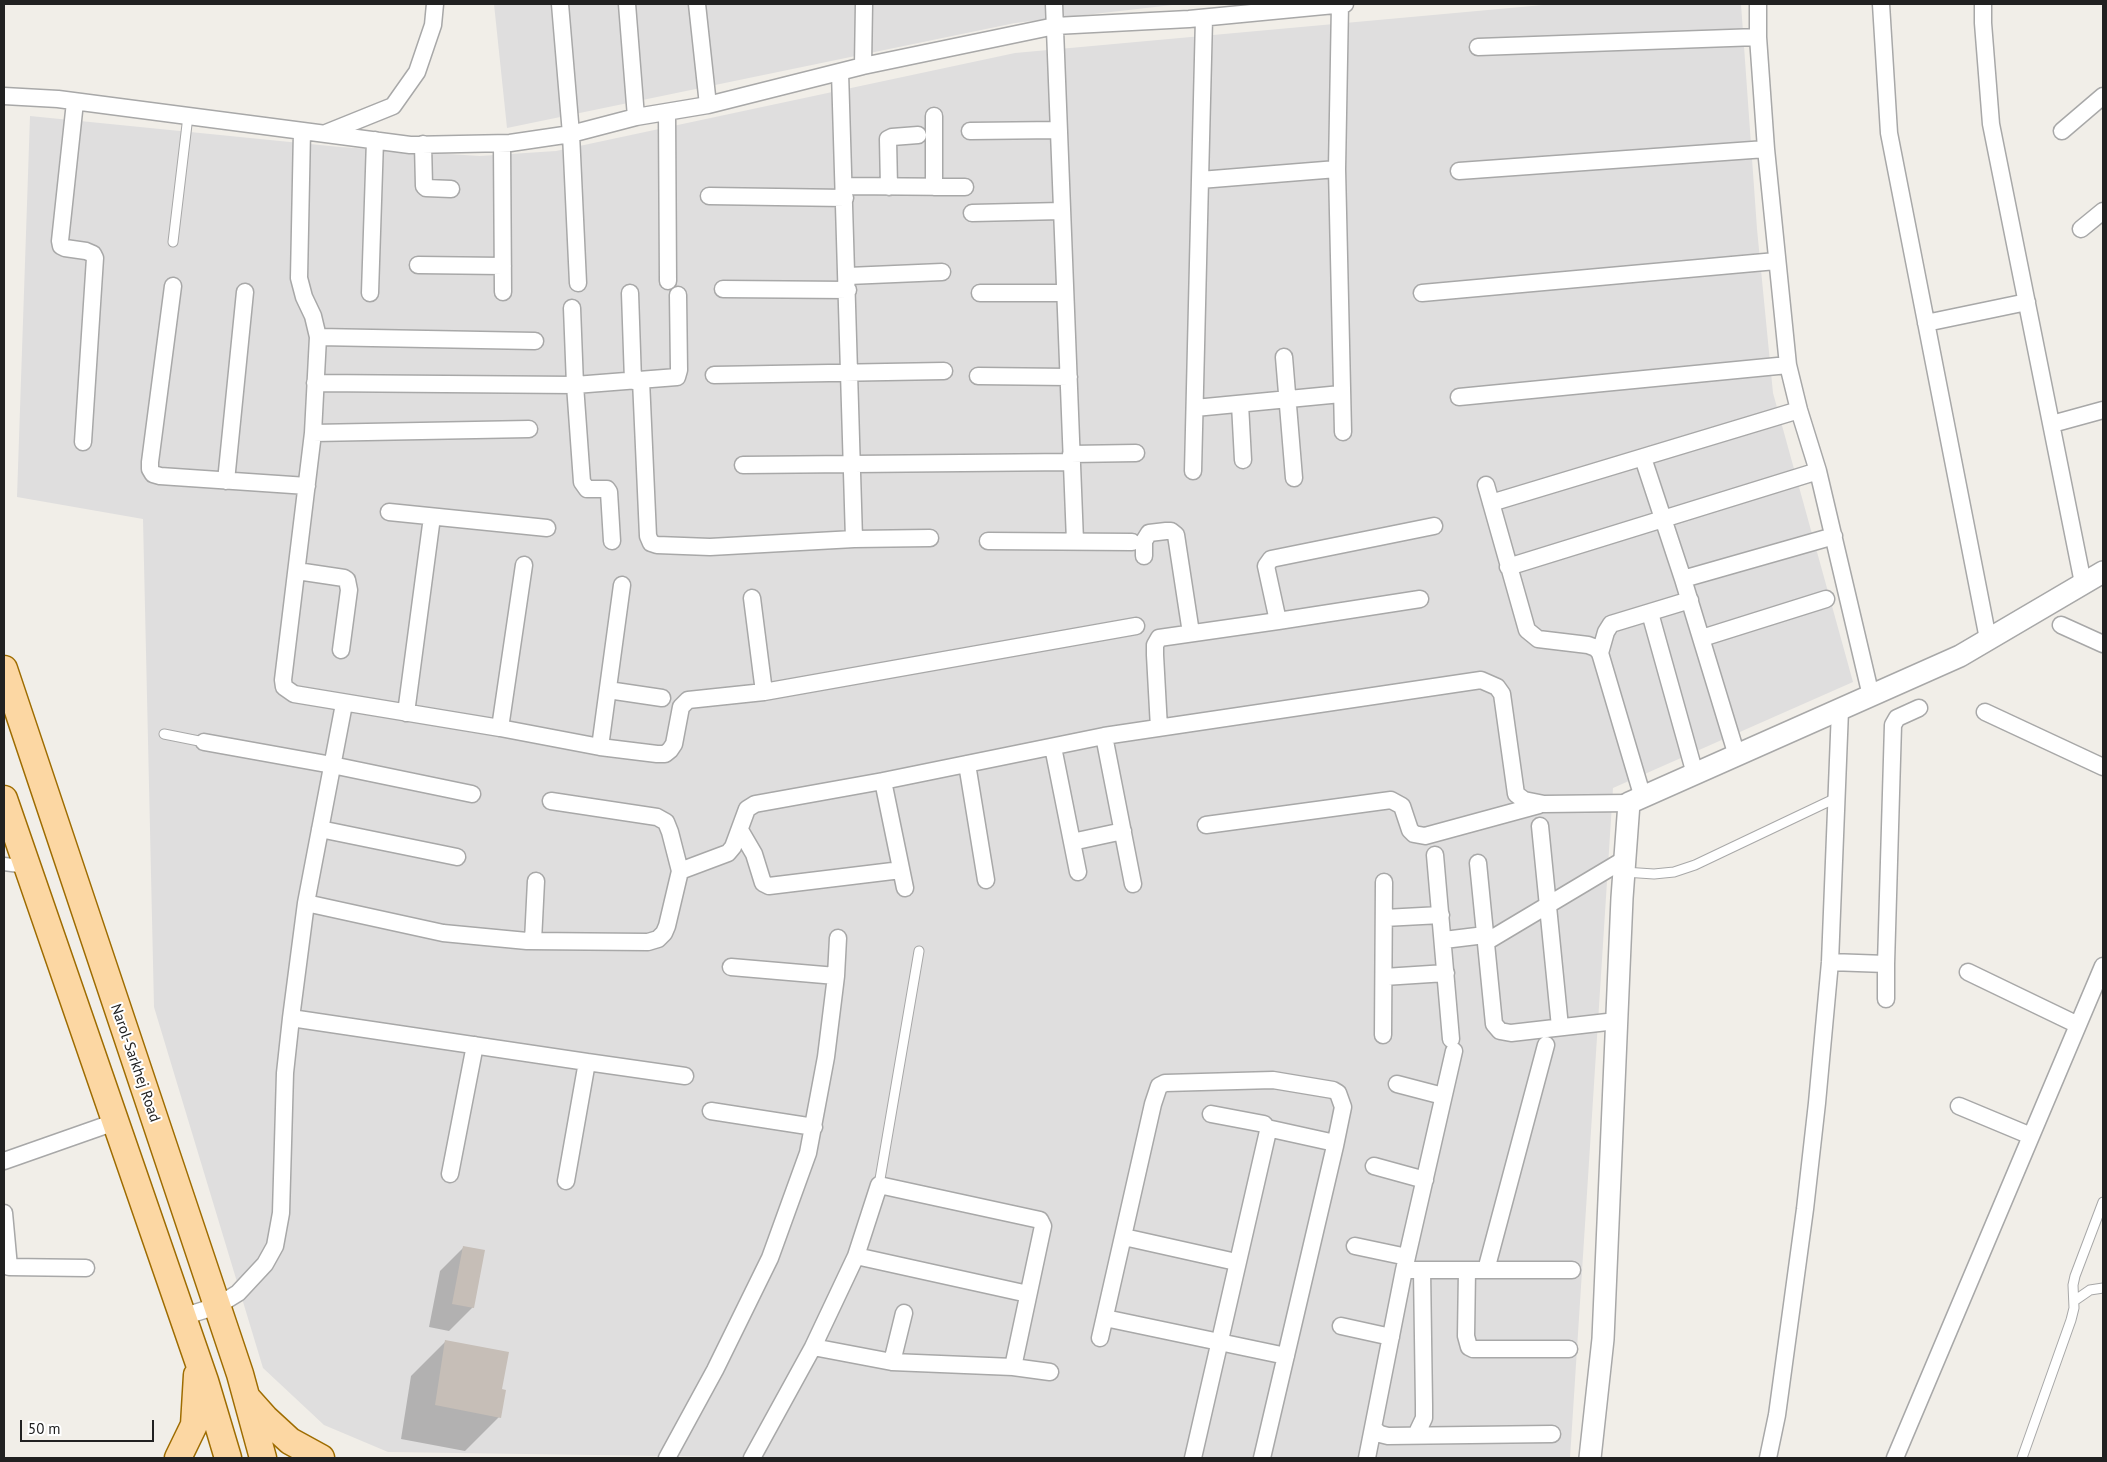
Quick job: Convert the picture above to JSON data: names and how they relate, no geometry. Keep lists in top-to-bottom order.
{
  "streets": {
    "main road": ["Narol-Sarkhej Road"]
  },
  "scale_bar": "50 m"
}
